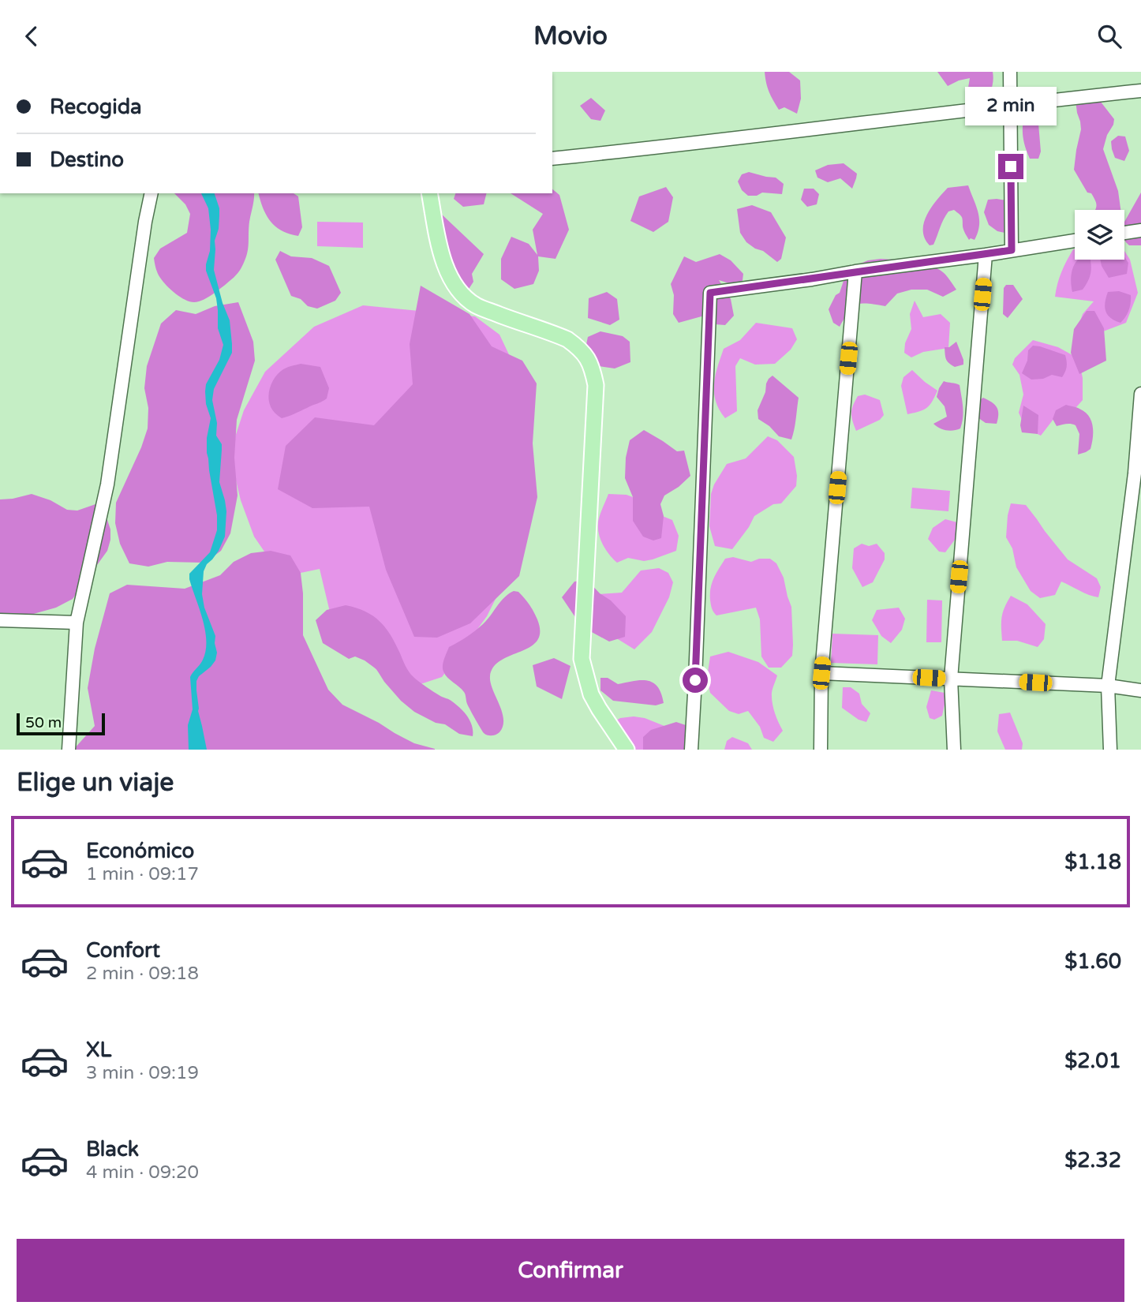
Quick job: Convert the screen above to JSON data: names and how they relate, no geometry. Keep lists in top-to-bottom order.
{
  "scale_bar": "50 m",
  "page": {
    "header": "Movio",
    "banner": ["Recogida", "Destino"],
    "bubble": "2 min",
    "scale": "50 m",
    "heading": "Elige un viaje",
    "list": [
      {
        "name": "Económico",
        "note": "1 min · 09:17",
        "value": "$1.18"
      },
      {
        "name": "Confort",
        "note": "2 min · 09:18",
        "value": "$1.60"
      },
      {
        "name": "XL",
        "note": "3 min · 09:19",
        "value": "$2.01"
      },
      {
        "name": "Black",
        "note": "4 min · 09:20",
        "value": "$2.32"
      }
    ],
    "buttons": "Confirmar"
  }
}
